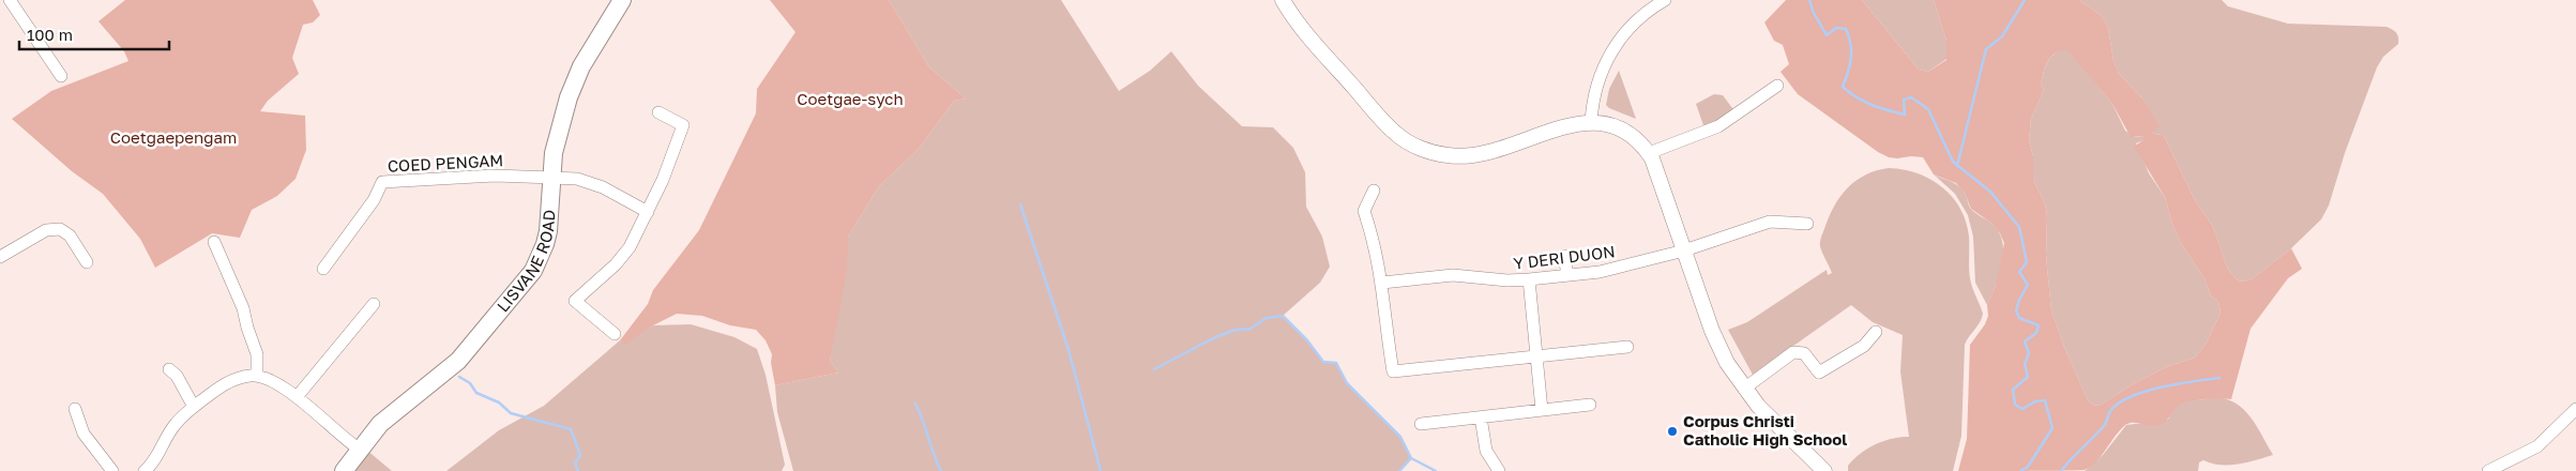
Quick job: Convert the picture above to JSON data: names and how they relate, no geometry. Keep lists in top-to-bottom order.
{
  "streets": {
    "main road": ["LISVANE ROAD"],
    "street": ["COED PENGAM", "Y DERI DUON"]
  },
  "crossings": [
    ["COED PENGAM", "LISVANE ROAD"]
  ],
  "parks": ["Coetgae-sych", "Coetgaepengam"],
  "places": ["Corpus Christi Catholic High School"],
  "scale_bar": "100 m"
}
